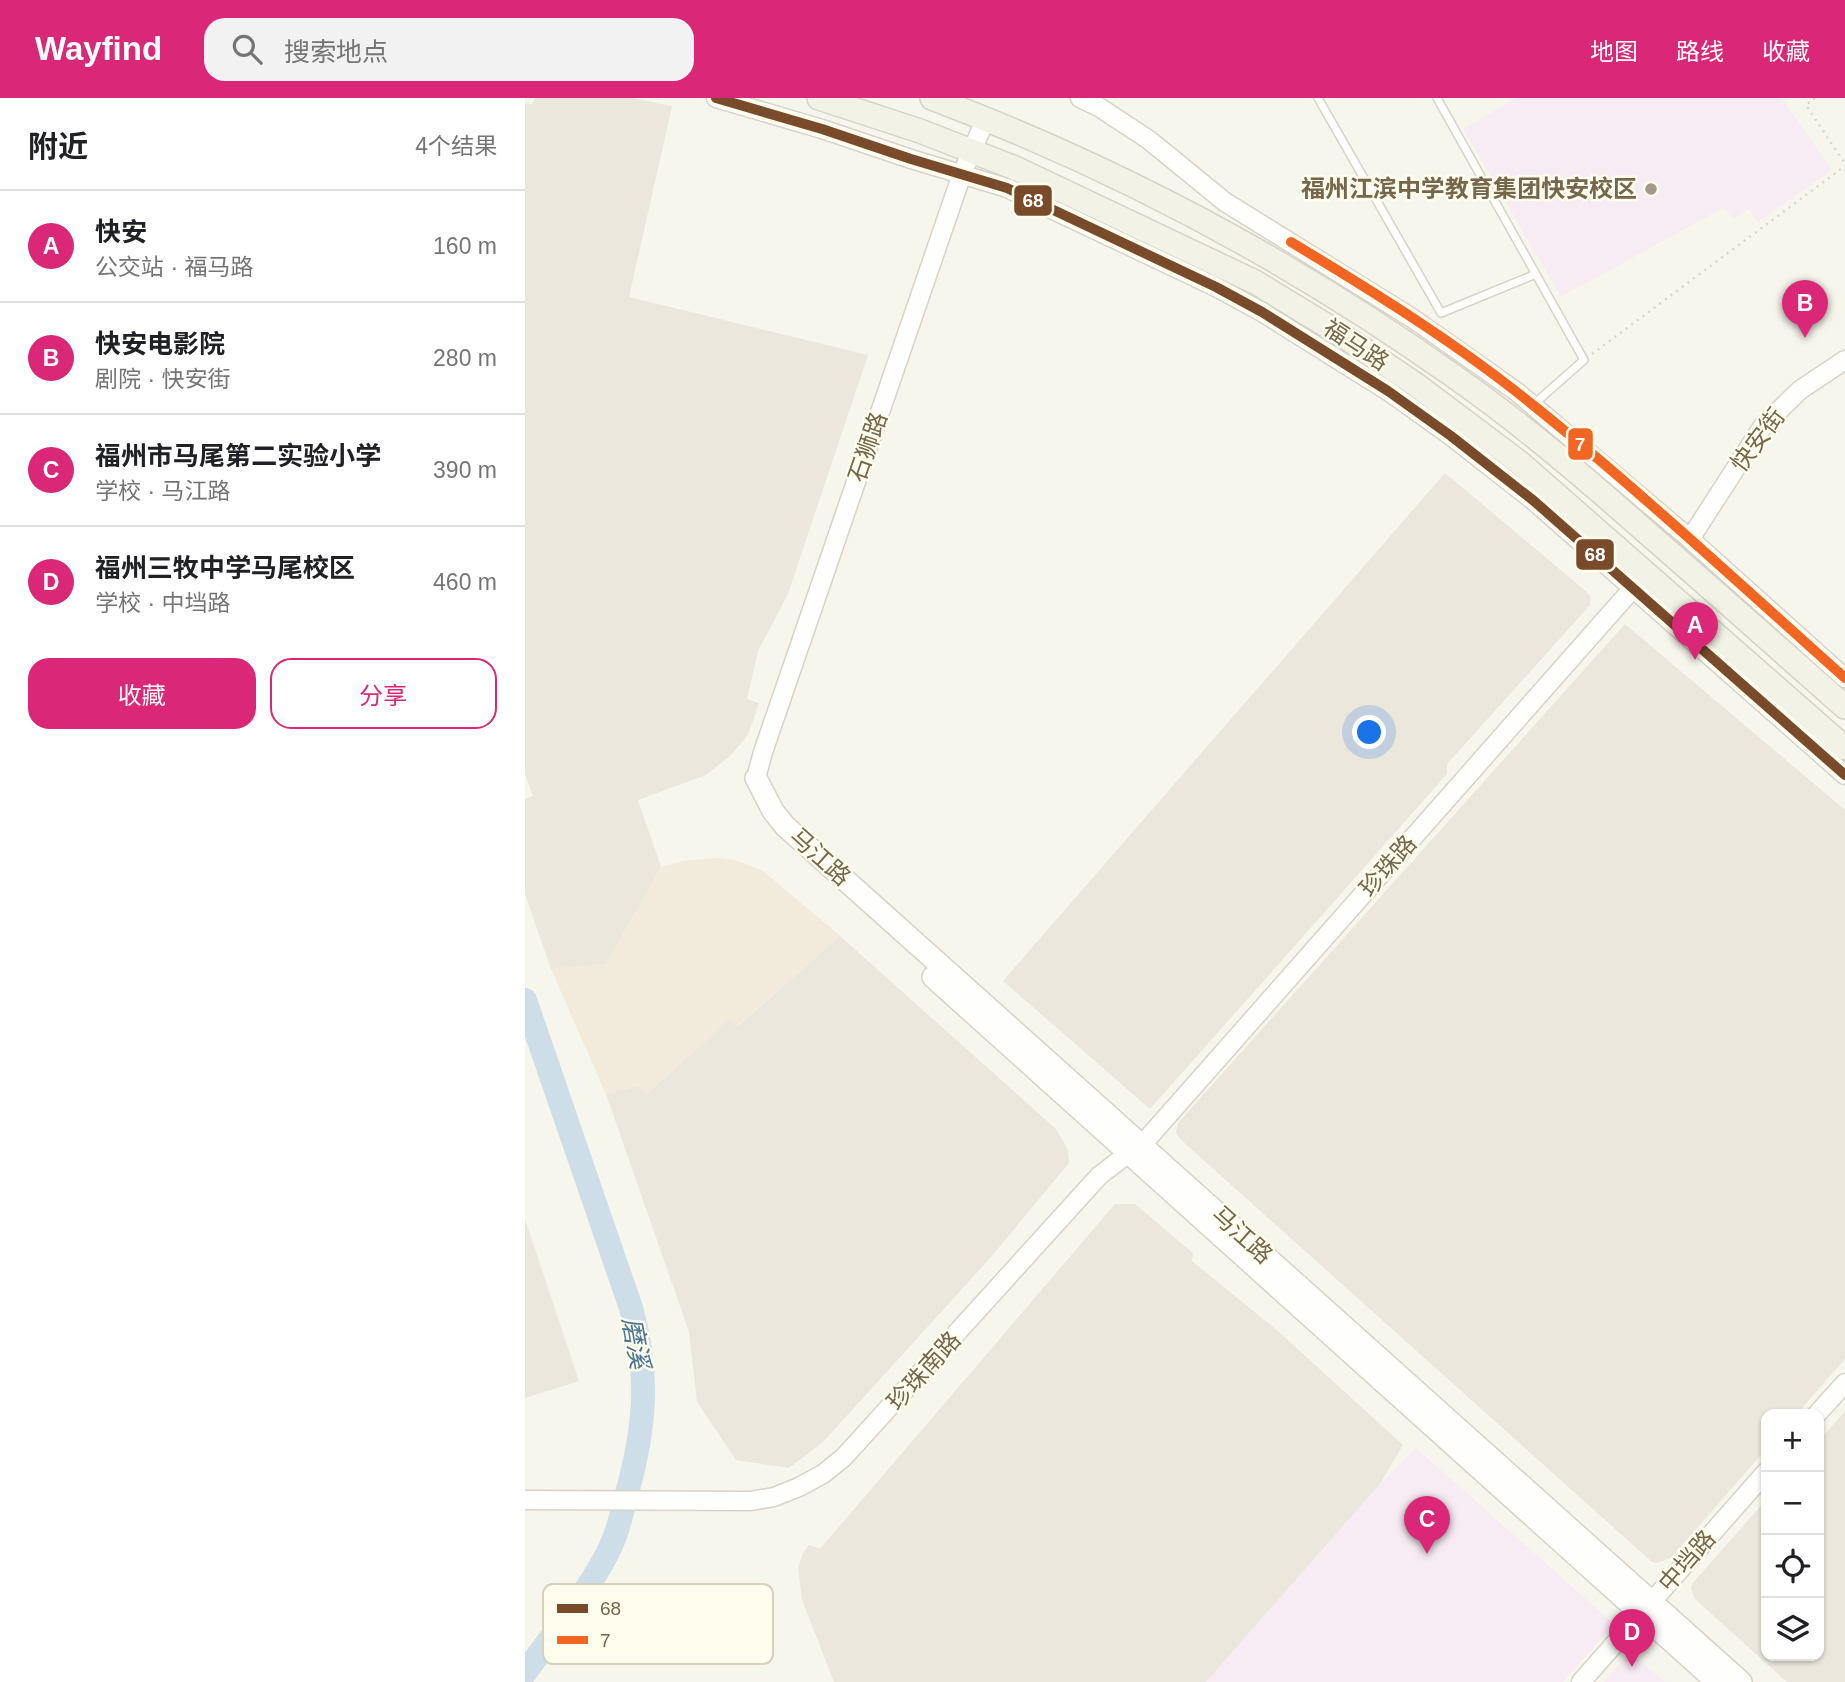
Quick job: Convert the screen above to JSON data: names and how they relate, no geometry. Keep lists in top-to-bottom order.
{
  "streets": {
    "main road": ["福马路", "马江路"],
    "street": [
      "快安街",
      "石狮路",
      "珍珠路",
      "珍珠南路",
      "中垱路"
    ]
  },
  "crossings": [
    ["福马路", "石狮路"],
    ["石狮路", "马江路"],
    ["马江路", "珍珠路"],
    ["马江路", "珍珠南路"],
    ["马江路", "中垱路"],
    ["珍珠路", "珍珠南路"]
  ],
  "water": ["磨溪"],
  "places": ["福州江滨中学教育集团快安校区"],
  "lines": ["transit line 68", "transit line 7"],
  "legend": ["68", "7"],
  "page": {
    "header": "Wayfind",
    "search": "搜索地点",
    "nav": ["地图", "路线", "收藏"],
    "heading": ["附近", "4个结果"],
    "list": [
      {
        "mark": "A",
        "name": "快安",
        "note": "公交站 · 福马路",
        "value": "160 m"
      },
      {
        "mark": "B",
        "name": "快安电影院",
        "note": "剧院 · 快安街",
        "value": "280 m"
      },
      {
        "mark": "C",
        "name": "福州市马尾第二实验小学",
        "note": "学校 · 马江路",
        "value": "390 m"
      },
      {
        "mark": "D",
        "name": "福州三牧中学马尾校区",
        "note": "学校 · 中垱路",
        "value": "460 m"
      }
    ],
    "pins": [
      "B",
      "A",
      "C",
      "D"
    ],
    "buttons": ["收藏", "分享"],
    "map_buttons": ["+", "−"]
  }
}
